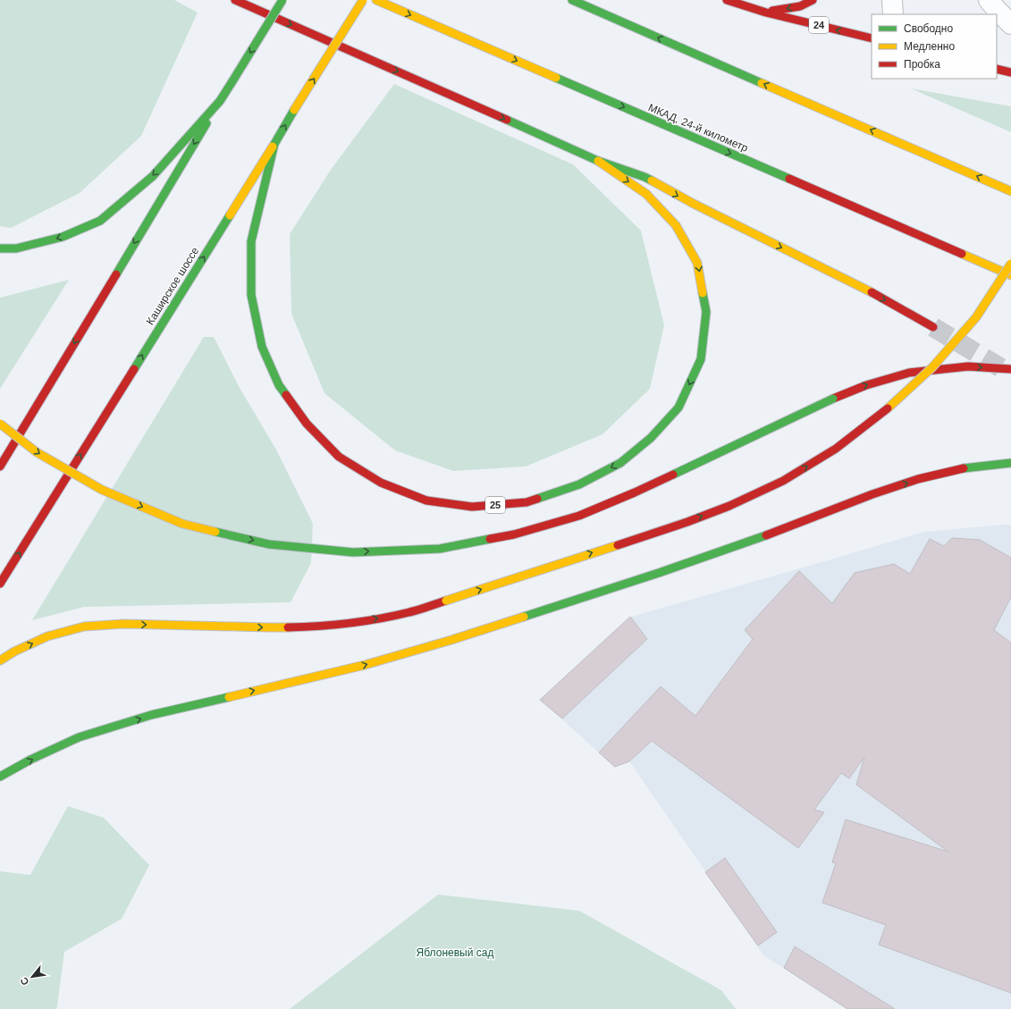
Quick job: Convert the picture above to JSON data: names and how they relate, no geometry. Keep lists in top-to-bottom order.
{
  "streets": {
    "main road": [
      "24",
      "МКАД, 24-й километр",
      "Каширское шоссе",
      "25"
    ]
  },
  "crossings": [
    ["Каширское шоссе", "25"]
  ],
  "parks": ["Яблоневый сад"],
  "legend": ["Свободно", "Медленно", "Пробка"],
  "north": "bottom left"
}
